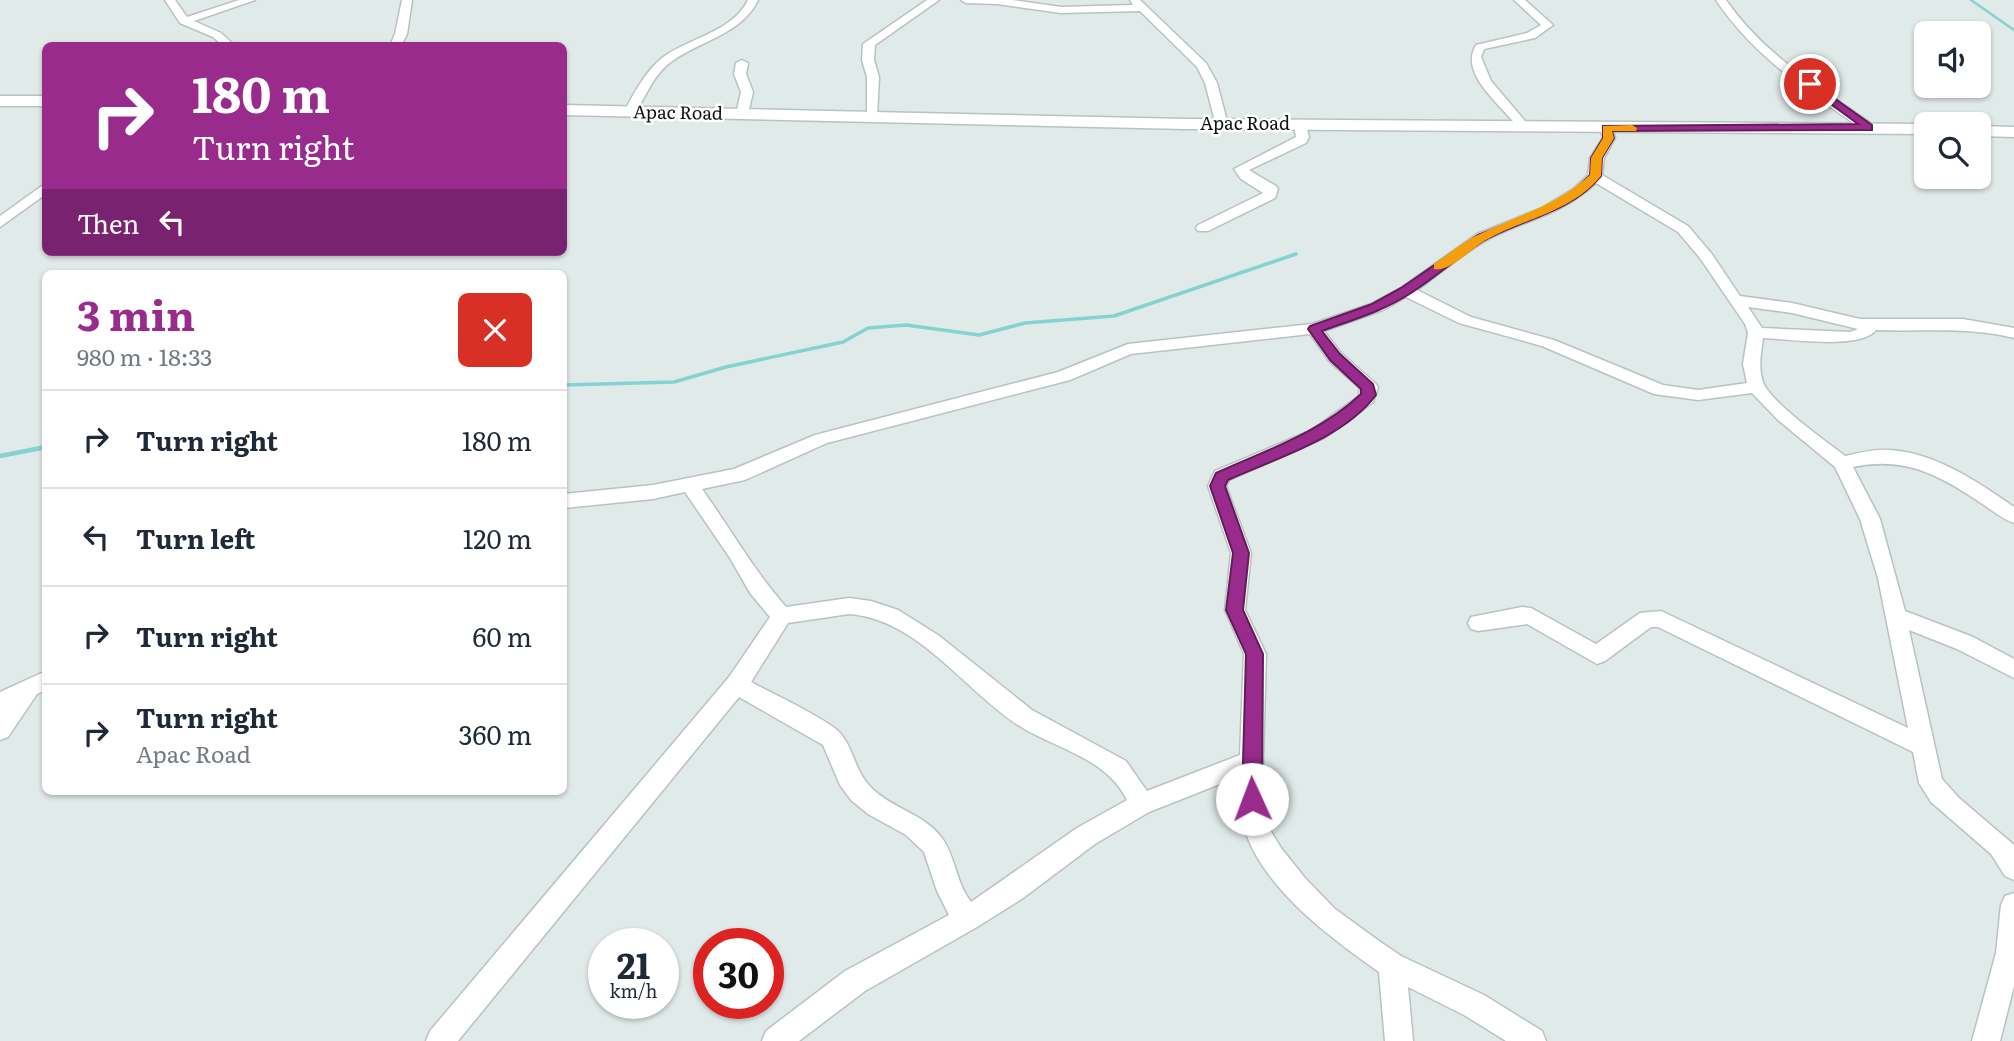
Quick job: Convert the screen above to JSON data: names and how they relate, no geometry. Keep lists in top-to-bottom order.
{
  "streets": {
    "main road": ["Apac Road"]
  },
  "page": {
    "turn": ["180 m", "Turn right"],
    "then": "Then",
    "heading": ["3 min", "980 m · 18:33"],
    "list": [
      {
        "name": "Turn right",
        "value": "180 m"
      },
      {
        "name": "Turn left",
        "value": "120 m"
      },
      {
        "name": "Turn right",
        "value": "60 m"
      },
      {
        "name": "Turn right",
        "note": "Apac Road",
        "value": "360 m"
      }
    ],
    "speed": "21 km/h",
    "limit": "30"
  }
}
